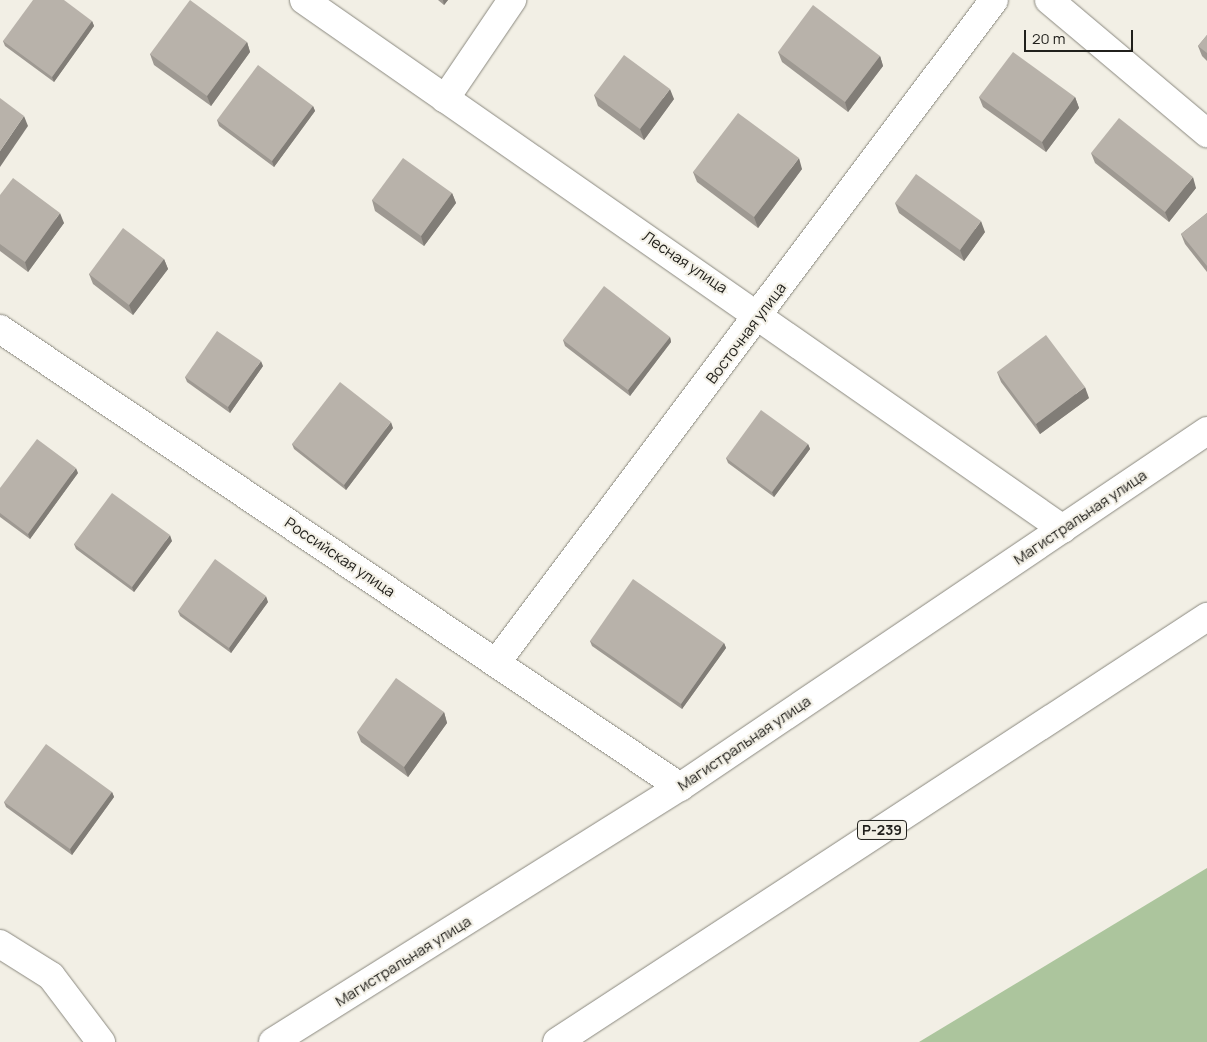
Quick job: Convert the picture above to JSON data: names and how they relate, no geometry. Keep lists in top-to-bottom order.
{
  "streets": {
    "main road": [
      "Лесная улица",
      "Восточная улица",
      "Магистральная улица",
      "Российская улица",
      "Р-239"
    ]
  },
  "crossings": [
    ["Лесная улица", "Восточная улица"],
    ["Лесная улица", "Магистральная улица"],
    ["Восточная улица", "Российская улица"],
    ["Магистральная улица", "Российская улица"]
  ],
  "scale_bar": "20 m"
}
